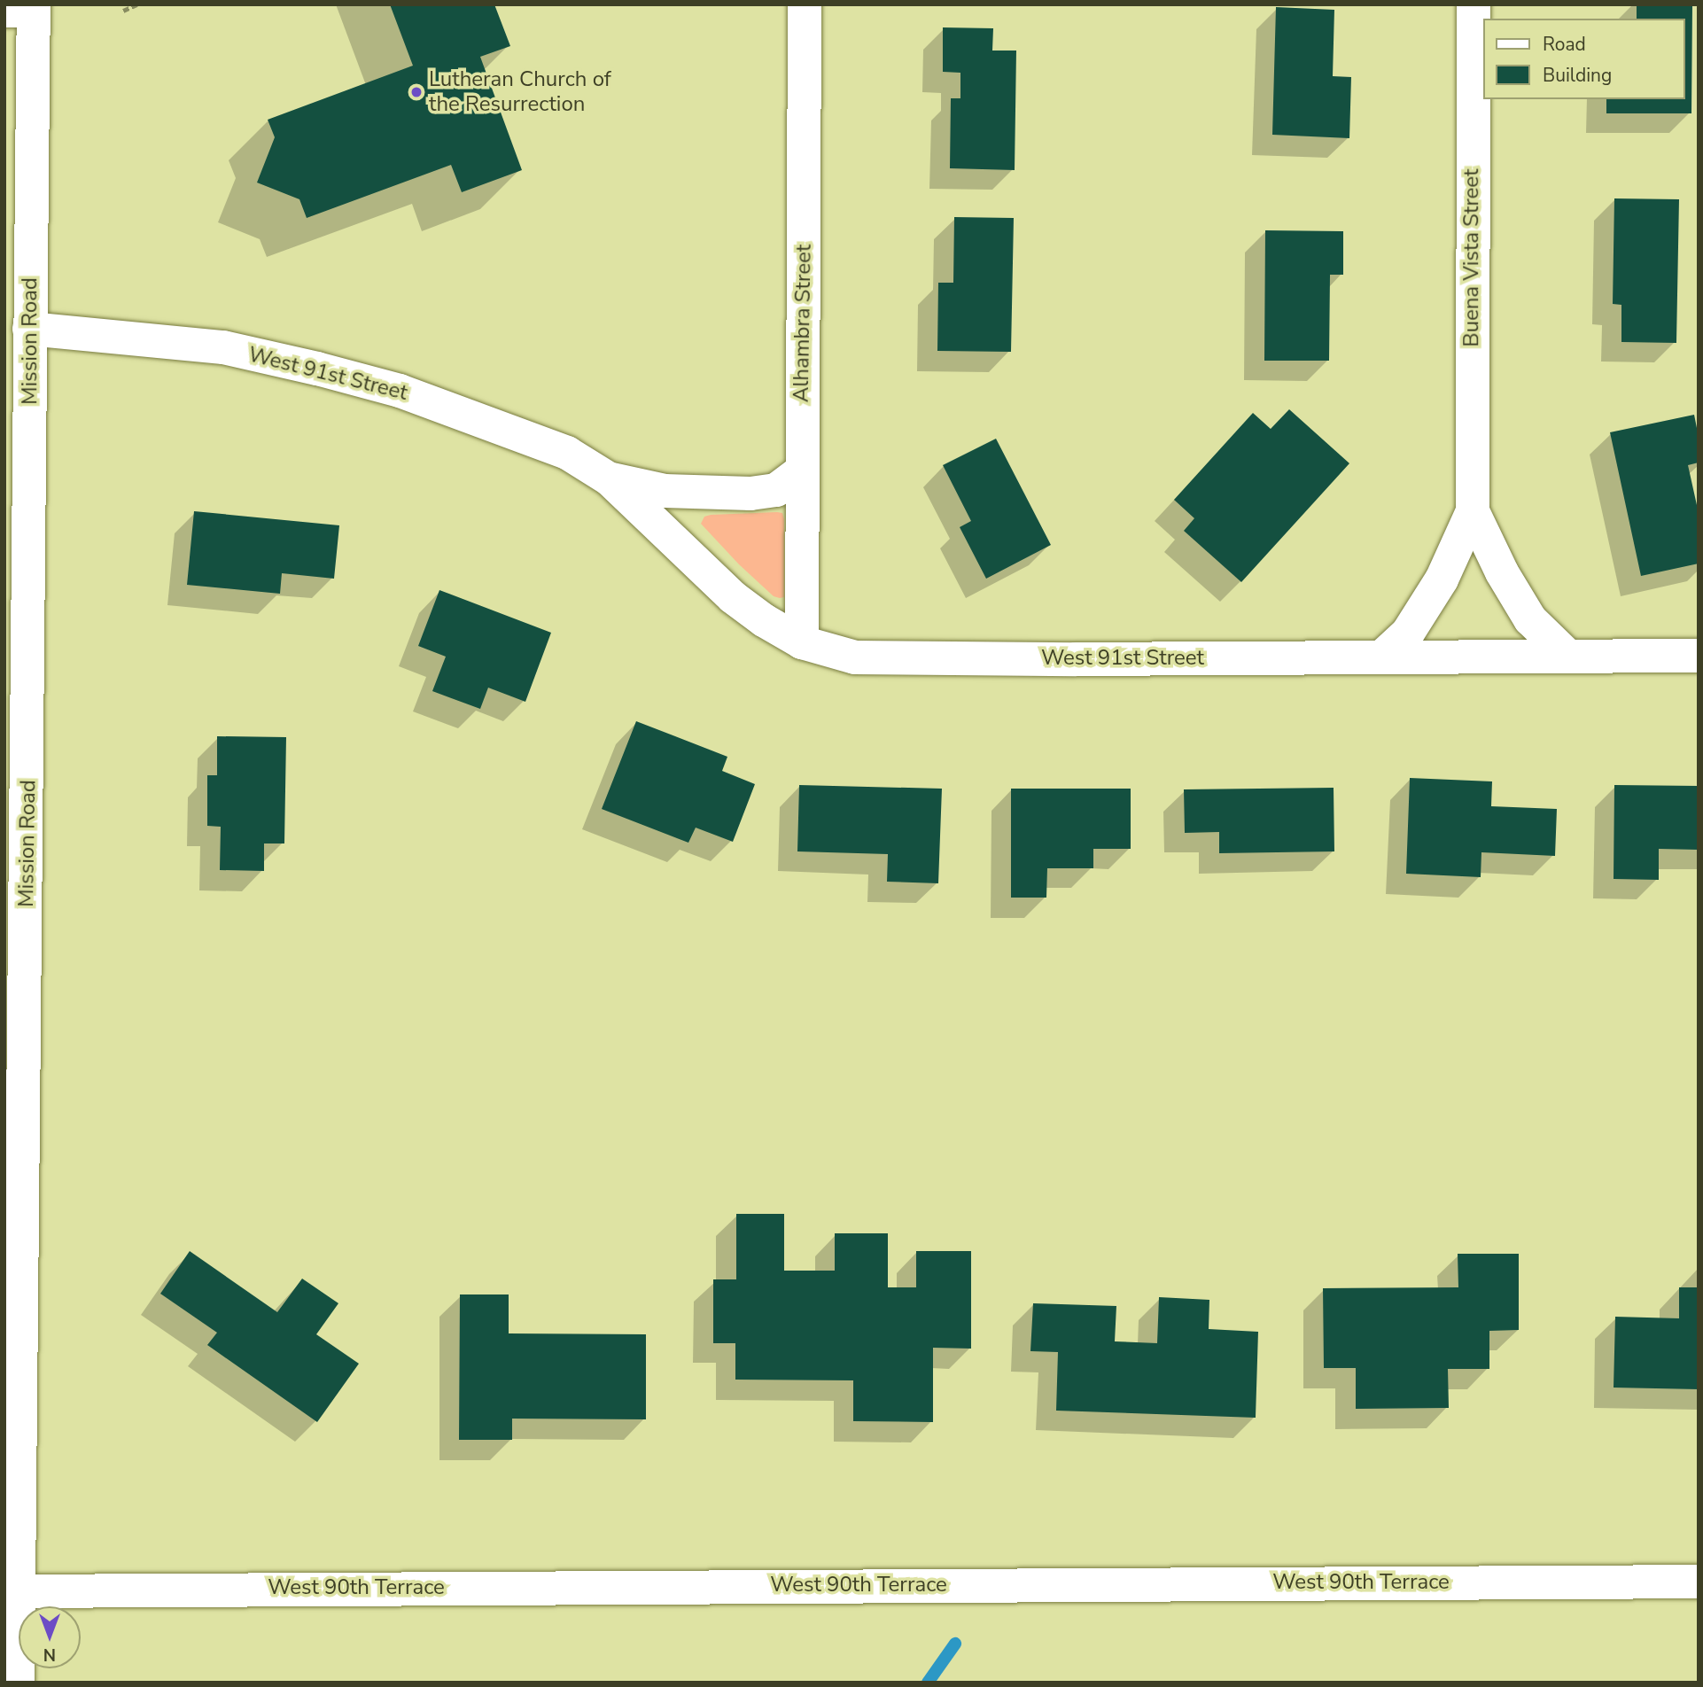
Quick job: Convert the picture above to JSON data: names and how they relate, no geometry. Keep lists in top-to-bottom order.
{
  "streets": {
    "street": [
      "Buena Vista Street",
      "Alhambra Street",
      "Mission Road",
      "West 91st Street",
      "West 90th Terrace"
    ]
  },
  "crossings": [
    ["Buena Vista Street", "West 91st Street"],
    ["Alhambra Street", "West 91st Street"],
    ["Mission Road", "West 91st Street"],
    ["Mission Road", "West 90th Terrace"]
  ],
  "places": ["Lutheran Church of the Resurrection"],
  "legend": ["Road", "Building"],
  "north": "bottom"
}
